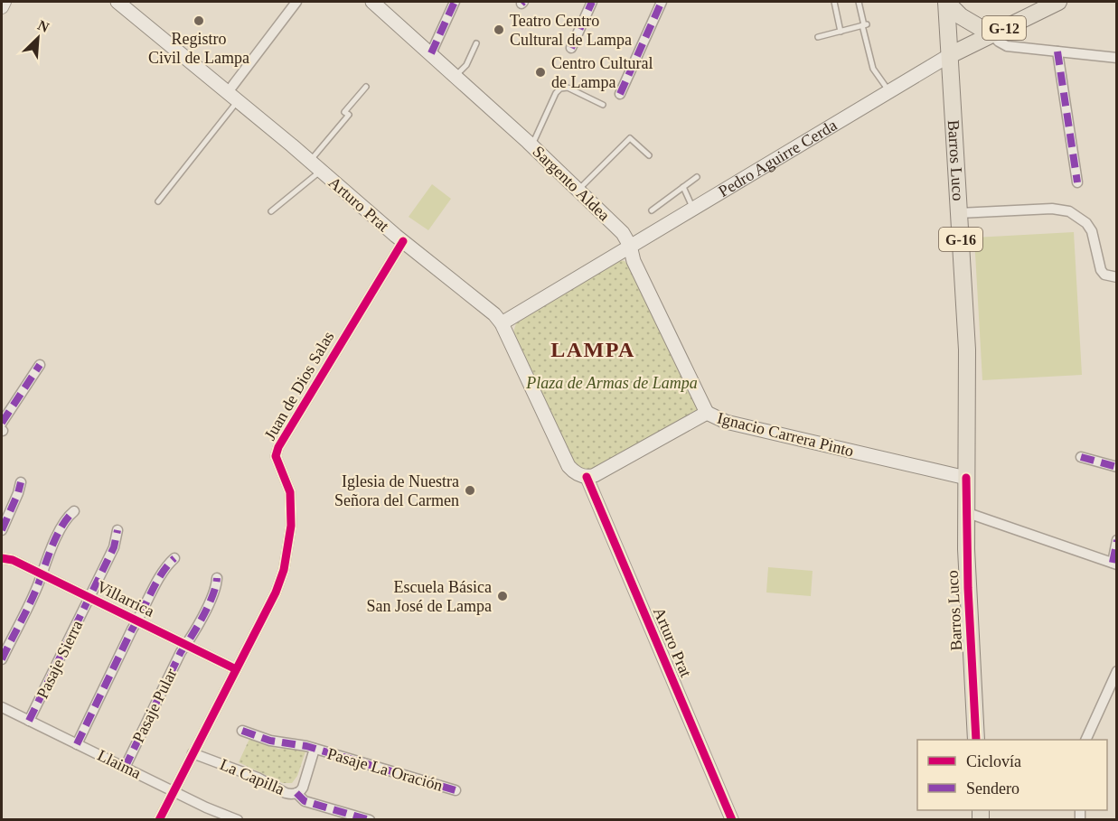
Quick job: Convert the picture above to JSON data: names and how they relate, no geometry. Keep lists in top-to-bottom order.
{
  "streets": {
    "main road": [
      "G-12",
      "Pedro Aguirre Cerda",
      "Barros Luco",
      "Sargento Aldea",
      "Arturo Prat",
      "G-16",
      "Ignacio Carrera Pinto"
    ],
    "street": [
      "Juan de Dios Salas",
      "Villarrica",
      "Pasaje Sierra",
      "Pasaje Pular",
      "Llaima",
      "Pasaje La Oración",
      "La Capilla"
    ]
  },
  "crossings": [
    ["Pedro Aguirre Cerda", "Barros Luco"],
    ["Pedro Aguirre Cerda", "Sargento Aldea"],
    ["Pedro Aguirre Cerda", "Arturo Prat"],
    ["Barros Luco", "Ignacio Carrera Pinto"],
    ["Sargento Aldea", "Ignacio Carrera Pinto"],
    ["Arturo Prat", "Juan de Dios Salas"],
    ["Arturo Prat", "Ignacio Carrera Pinto"],
    ["Juan de Dios Salas", "Villarrica"],
    ["Juan de Dios Salas", "Llaima"],
    ["Juan de Dios Salas", "La Capilla"],
    ["Villarrica", "Pasaje Sierra"],
    ["Villarrica", "Pasaje Pular"],
    ["Pasaje Sierra", "Llaima"],
    ["Pasaje Pular", "Llaima"],
    ["Pasaje La Oración", "La Capilla"]
  ],
  "districts": ["LAMPA"],
  "parks": ["Plaza de Armas de Lampa"],
  "places": [
    "Registro Civil de Lampa",
    "Teatro Centro Cultural de Lampa",
    "Centro Cultural de Lampa",
    "Iglesia de Nuestra Señora del Carmen",
    "Escuela Básica San José de Lampa"
  ],
  "legend": ["Ciclovía", "Sendero"],
  "north": "top right"
}
